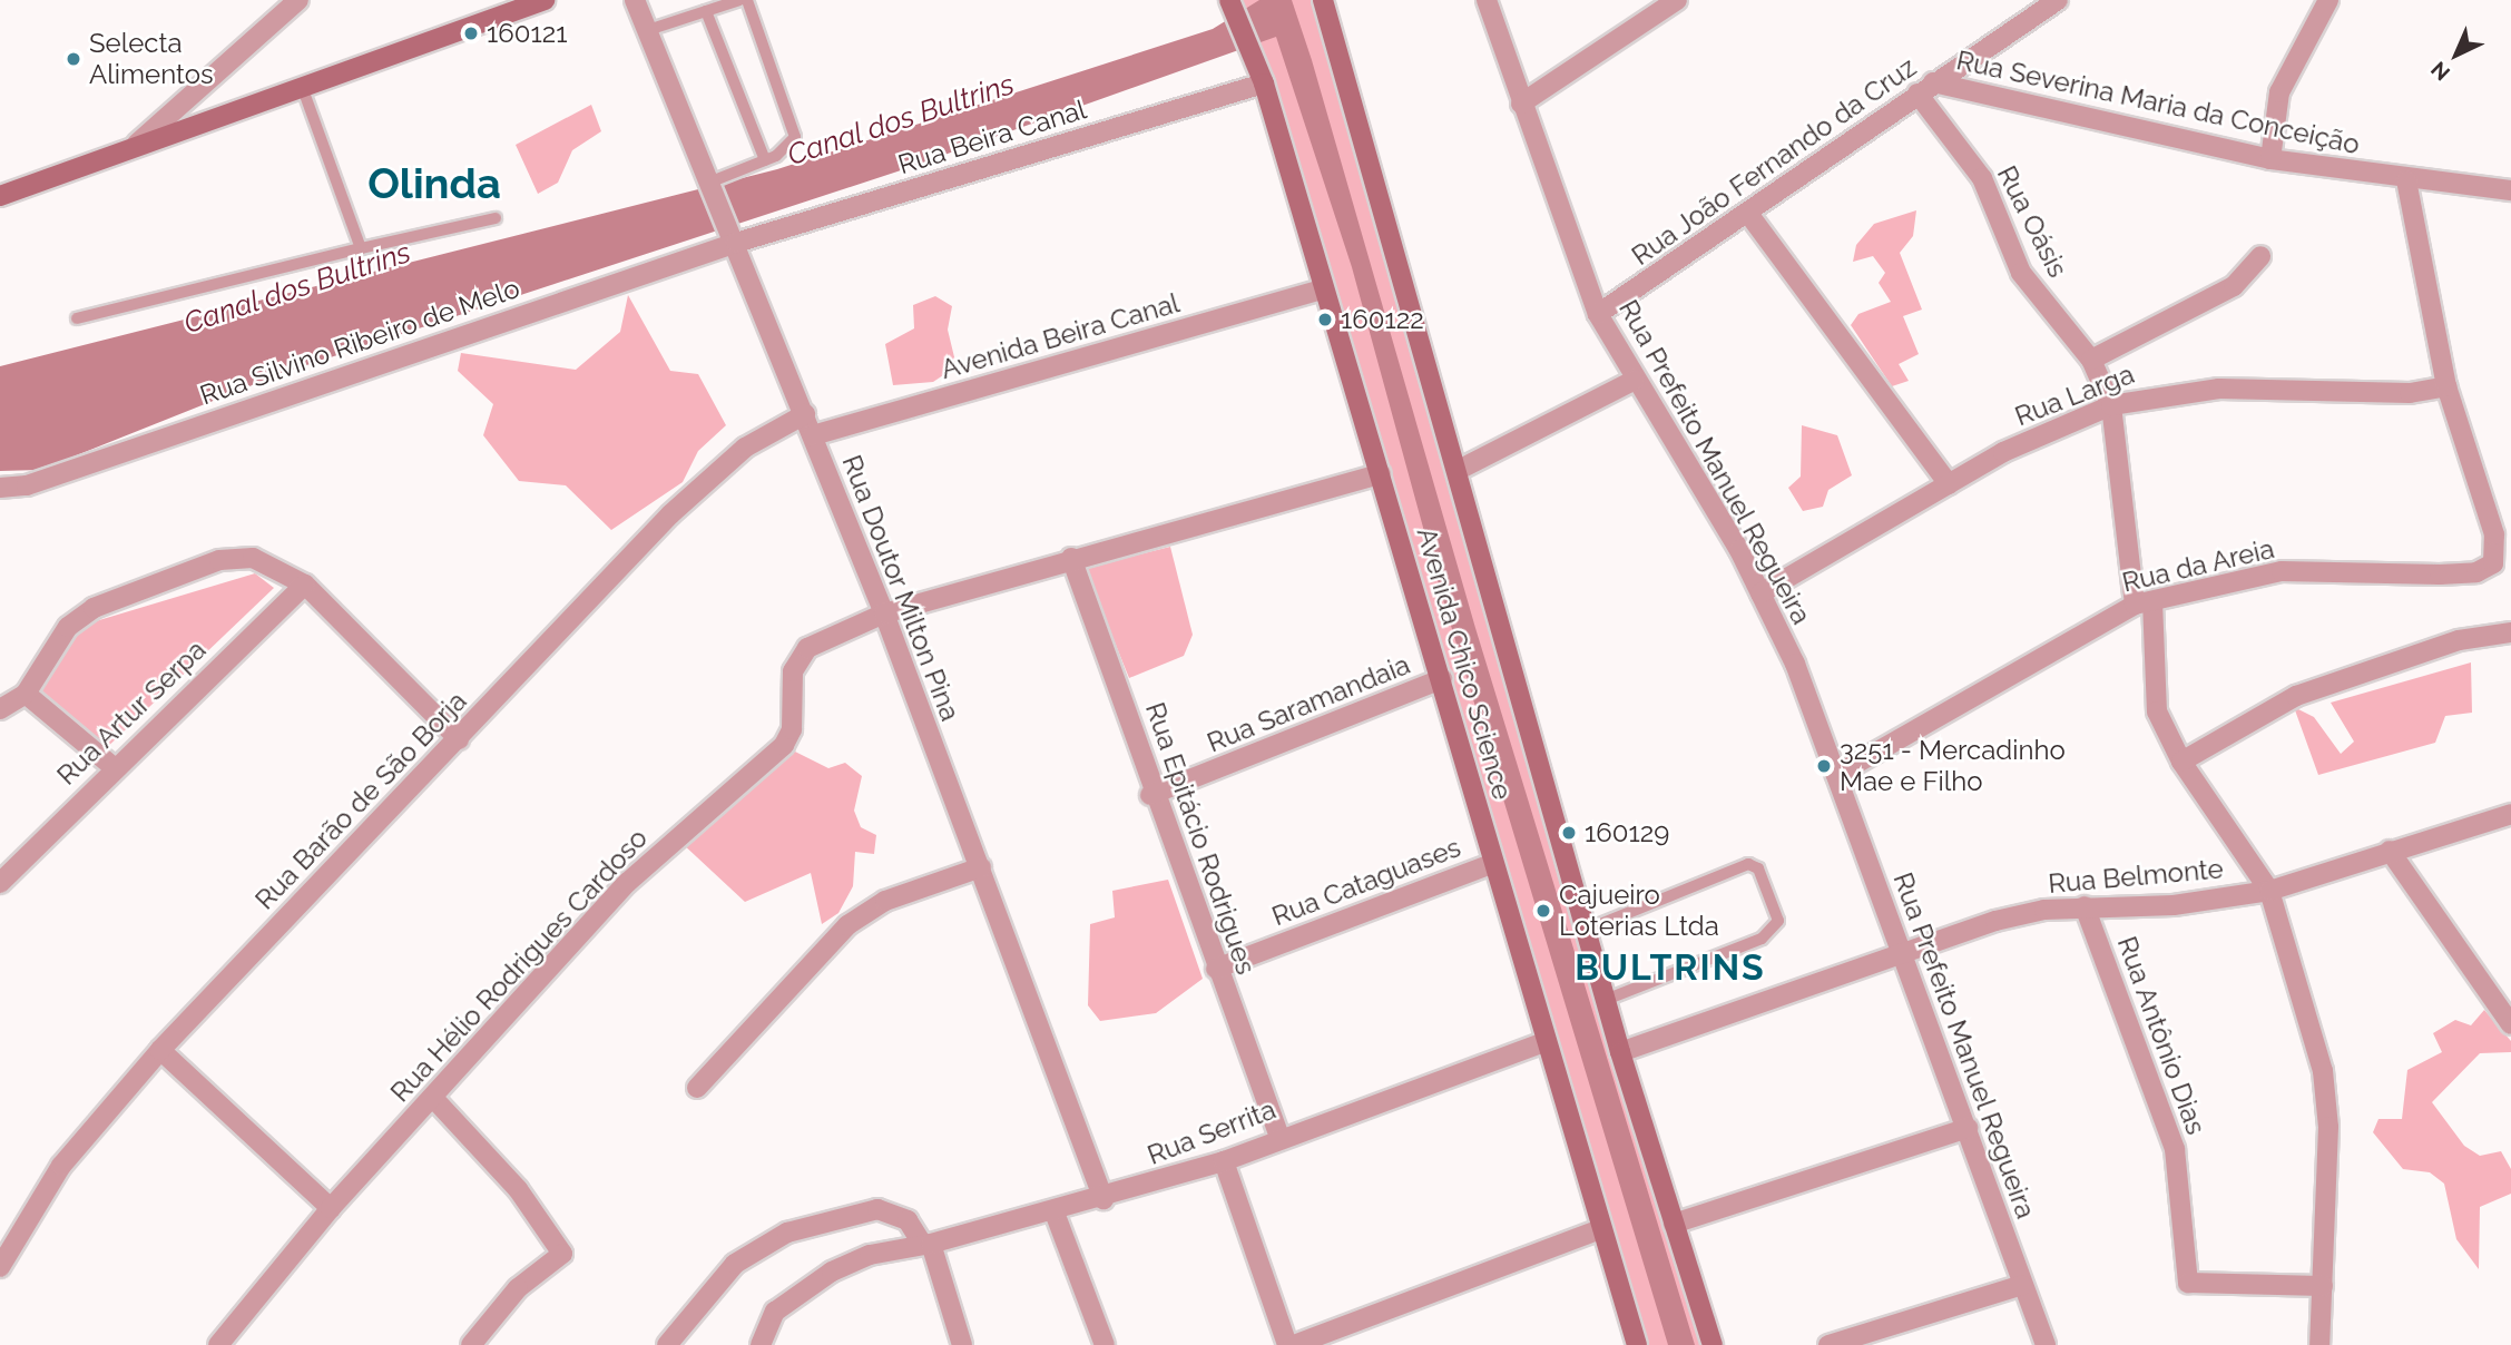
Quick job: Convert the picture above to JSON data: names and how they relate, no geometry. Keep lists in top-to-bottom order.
{
  "streets": {
    "main road": ["Avenida Chico Science"],
    "street": [
      "Rua Severina Maria da Conceição",
      "Rua Beira Canal",
      "Rua João Fernando da Cruz",
      "Rua Oásis",
      "Avenida Beira Canal",
      "Rua Silvino Ribeiro de Melo",
      "Rua Larga",
      "Rua Prefeito Manuel Regueira",
      "Rua da Areia",
      "Rua Doutor Milton Pina",
      "Rua Saramandaia",
      "Rua Artur Serpa",
      "Rua Barão de São Borja",
      "Rua Epitácio Rodrigues",
      "Rua Belmonte",
      "Rua Cataguases",
      "Rua Hélio Rodrigues Cardoso",
      "Rua Antônio Dias",
      "Rua Serrita"
    ]
  },
  "crossings": [
    ["Rua Severina Maria da Conceição", "Rua João Fernando da Cruz"],
    ["Rua Severina Maria da Conceição", "Rua Oásis"],
    ["Rua Beira Canal", "Rua Silvino Ribeiro de Melo"],
    ["Rua Beira Canal", "Rua Doutor Milton Pina"],
    ["Rua Beira Canal", "Avenida Chico Science"],
    ["Rua João Fernando da Cruz", "Rua Oásis"],
    ["Rua João Fernando da Cruz", "Rua Prefeito Manuel Regueira"],
    ["Rua Oásis", "Rua Larga"],
    ["Rua Oásis", "Rua da Areia"],
    ["Rua Oásis", "Rua Belmonte"],
    ["Rua Oásis", "Rua Antônio Dias"],
    ["Avenida Beira Canal", "Rua Doutor Milton Pina"],
    ["Avenida Beira Canal", "Avenida Chico Science"],
    ["Rua Silvino Ribeiro de Melo", "Rua Doutor Milton Pina"],
    ["Rua Larga", "Rua Prefeito Manuel Regueira"],
    ["Rua Larga", "Rua da Areia"],
    ["Rua Prefeito Manuel Regueira", "Rua da Areia"],
    ["Rua Prefeito Manuel Regueira", "Rua Belmonte"],
    ["Rua Doutor Milton Pina", "Rua Barão de São Borja"],
    ["Rua Doutor Milton Pina", "Rua Hélio Rodrigues Cardoso"],
    ["Rua Doutor Milton Pina", "Rua Serrita"],
    ["Avenida Chico Science", "Rua Saramandaia"],
    ["Avenida Chico Science", "Rua Cataguases"],
    ["Avenida Chico Science", "Rua Serrita"],
    ["Rua Saramandaia", "Rua Epitácio Rodrigues"],
    ["Rua Epitácio Rodrigues", "Rua Cataguases"],
    ["Rua Epitácio Rodrigues", "Rua Serrita"],
    ["Rua Belmonte", "Rua Antônio Dias"]
  ],
  "districts": ["Olinda", "BULTRINS"],
  "water": ["Canal dos Bultrins"],
  "places": [
    "160121",
    "Selecta Alimentos",
    "160122",
    "3251 - Mercadinho Mae e Filho",
    "160129",
    "Cajueiro Loterias Ltda"
  ],
  "north": "bottom left"
}
